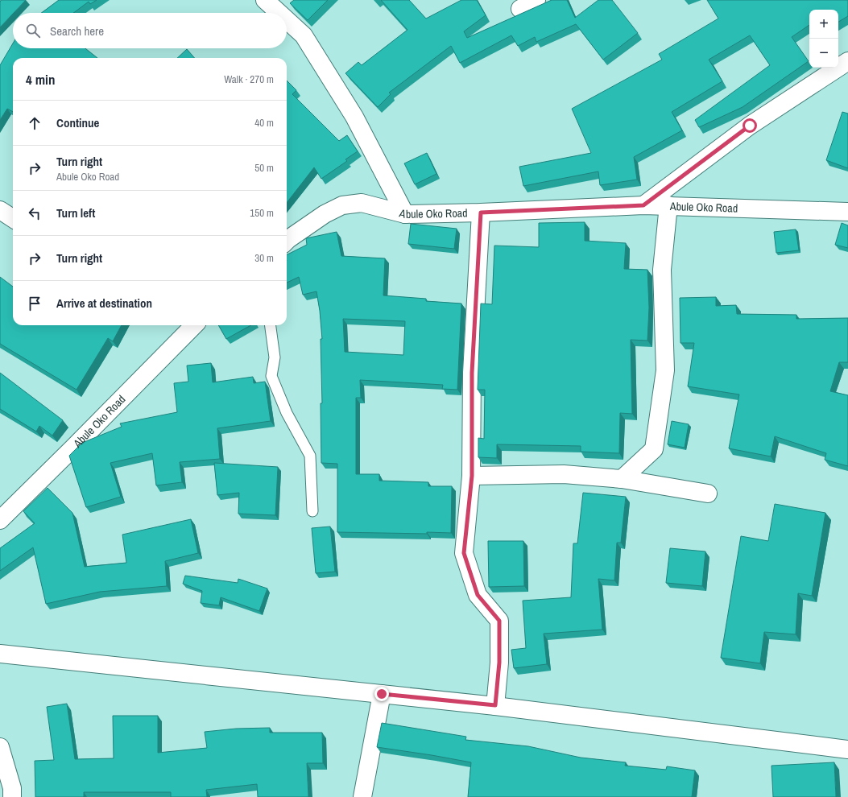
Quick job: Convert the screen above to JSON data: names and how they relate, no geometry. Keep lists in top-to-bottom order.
{
  "streets": {
    "street": ["Abule Oko Road"]
  },
  "page": {
    "map_buttons": ["+", "−"],
    "search": "Search here",
    "heading": ["4 min", "Walk · 270 m"],
    "list": [
      ["Continue", "40 m"],
      ["Turn right", "Abule Oko Road", "50 m"],
      ["Turn left", "150 m"],
      ["Turn right", "30 m"],
      "Arrive at destination"
    ]
  }
}
